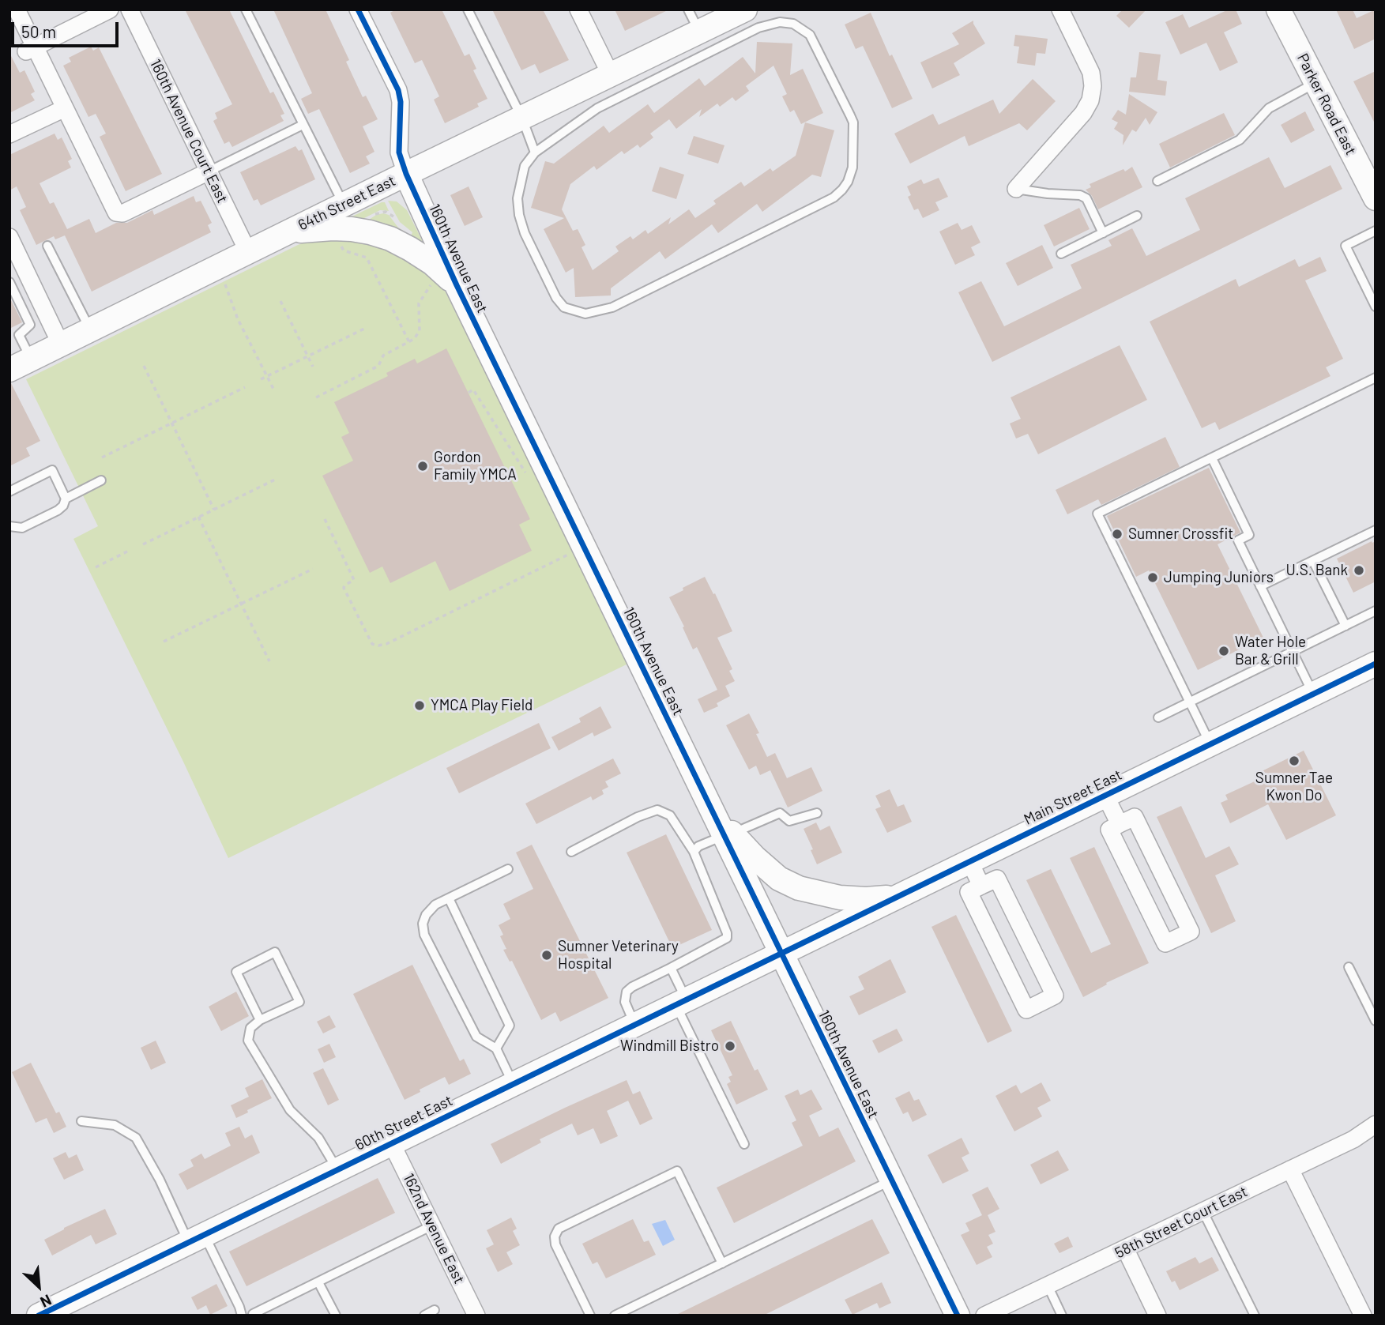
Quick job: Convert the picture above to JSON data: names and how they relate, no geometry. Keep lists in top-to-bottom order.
{
  "streets": {
    "street": [
      "Parker Road East",
      "160th Avenue Court East",
      "64th Street East",
      "160th Avenue East",
      "Main Street East",
      "60th Street East",
      "58th Street Court East",
      "162nd Avenue East"
    ]
  },
  "crossings": [
    ["160th Avenue Court East", "64th Street East"],
    ["64th Street East", "160th Avenue East"],
    ["160th Avenue East", "Main Street East"],
    ["160th Avenue East", "60th Street East"],
    ["Main Street East", "60th Street East"],
    ["60th Street East", "162nd Avenue East"]
  ],
  "places": [
    "Gordon Family YMCA",
    "Sumner Crossfit",
    "U.S. Bank",
    "Jumping Juniors",
    "Water Hole Bar & Grill",
    "YMCA Play Field",
    "Sumner Tae Kwon Do",
    "Sumner Veterinary Hospital",
    "Windmill Bistro"
  ],
  "scale_bar": "50 m",
  "north": "bottom right"
}
